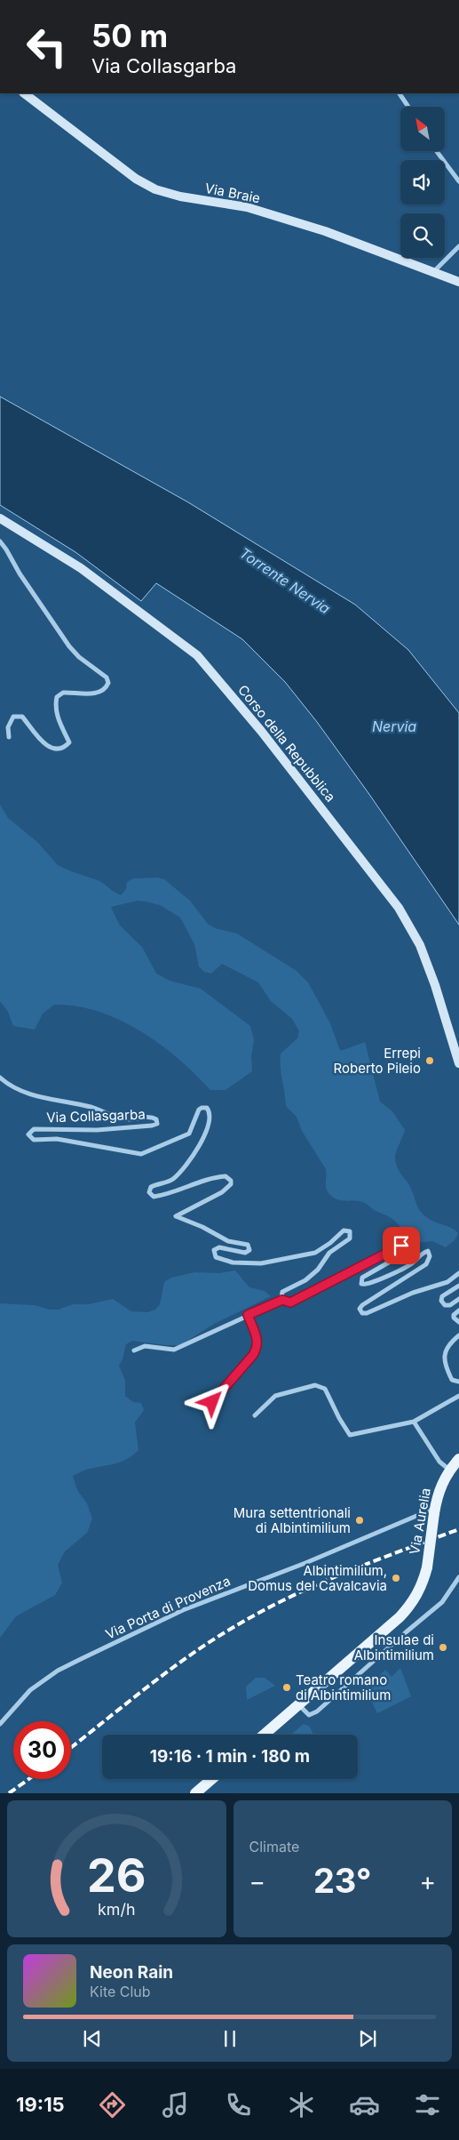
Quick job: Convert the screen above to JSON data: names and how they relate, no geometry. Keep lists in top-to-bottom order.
{
  "streets": {
    "main road": ["Via Braie", "Corso della Repubblica", "Via Aurelia"],
    "street": ["Via Collasgarba", "Via Porta di Provenza"]
  },
  "crossings": [
    ["Via Aurelia", "Via Porta di Provenza"]
  ],
  "water": ["Torrente Nervia", "Nervia"],
  "places": [
    "Errepi Roberto Pileio",
    "Mura settentrionali di Albintimilium",
    "Albintimilium, Domus del Cavalcavia",
    "Insulae di Albintimilium",
    "Teatro romano di Albintimilium"
  ],
  "north": "top left",
  "page": {
    "turn": ["50 m", "Via Collasgarba"],
    "limit": "30",
    "trip": "19:16 · 1 min · 180 m",
    "tile": "Climate",
    "heat": ["−", "23°", "+"],
    "song": ["Neon Rain", "Kite Club"],
    "tabs": "19:15",
    "gauge": ["26", "km/h"]
  }
}
